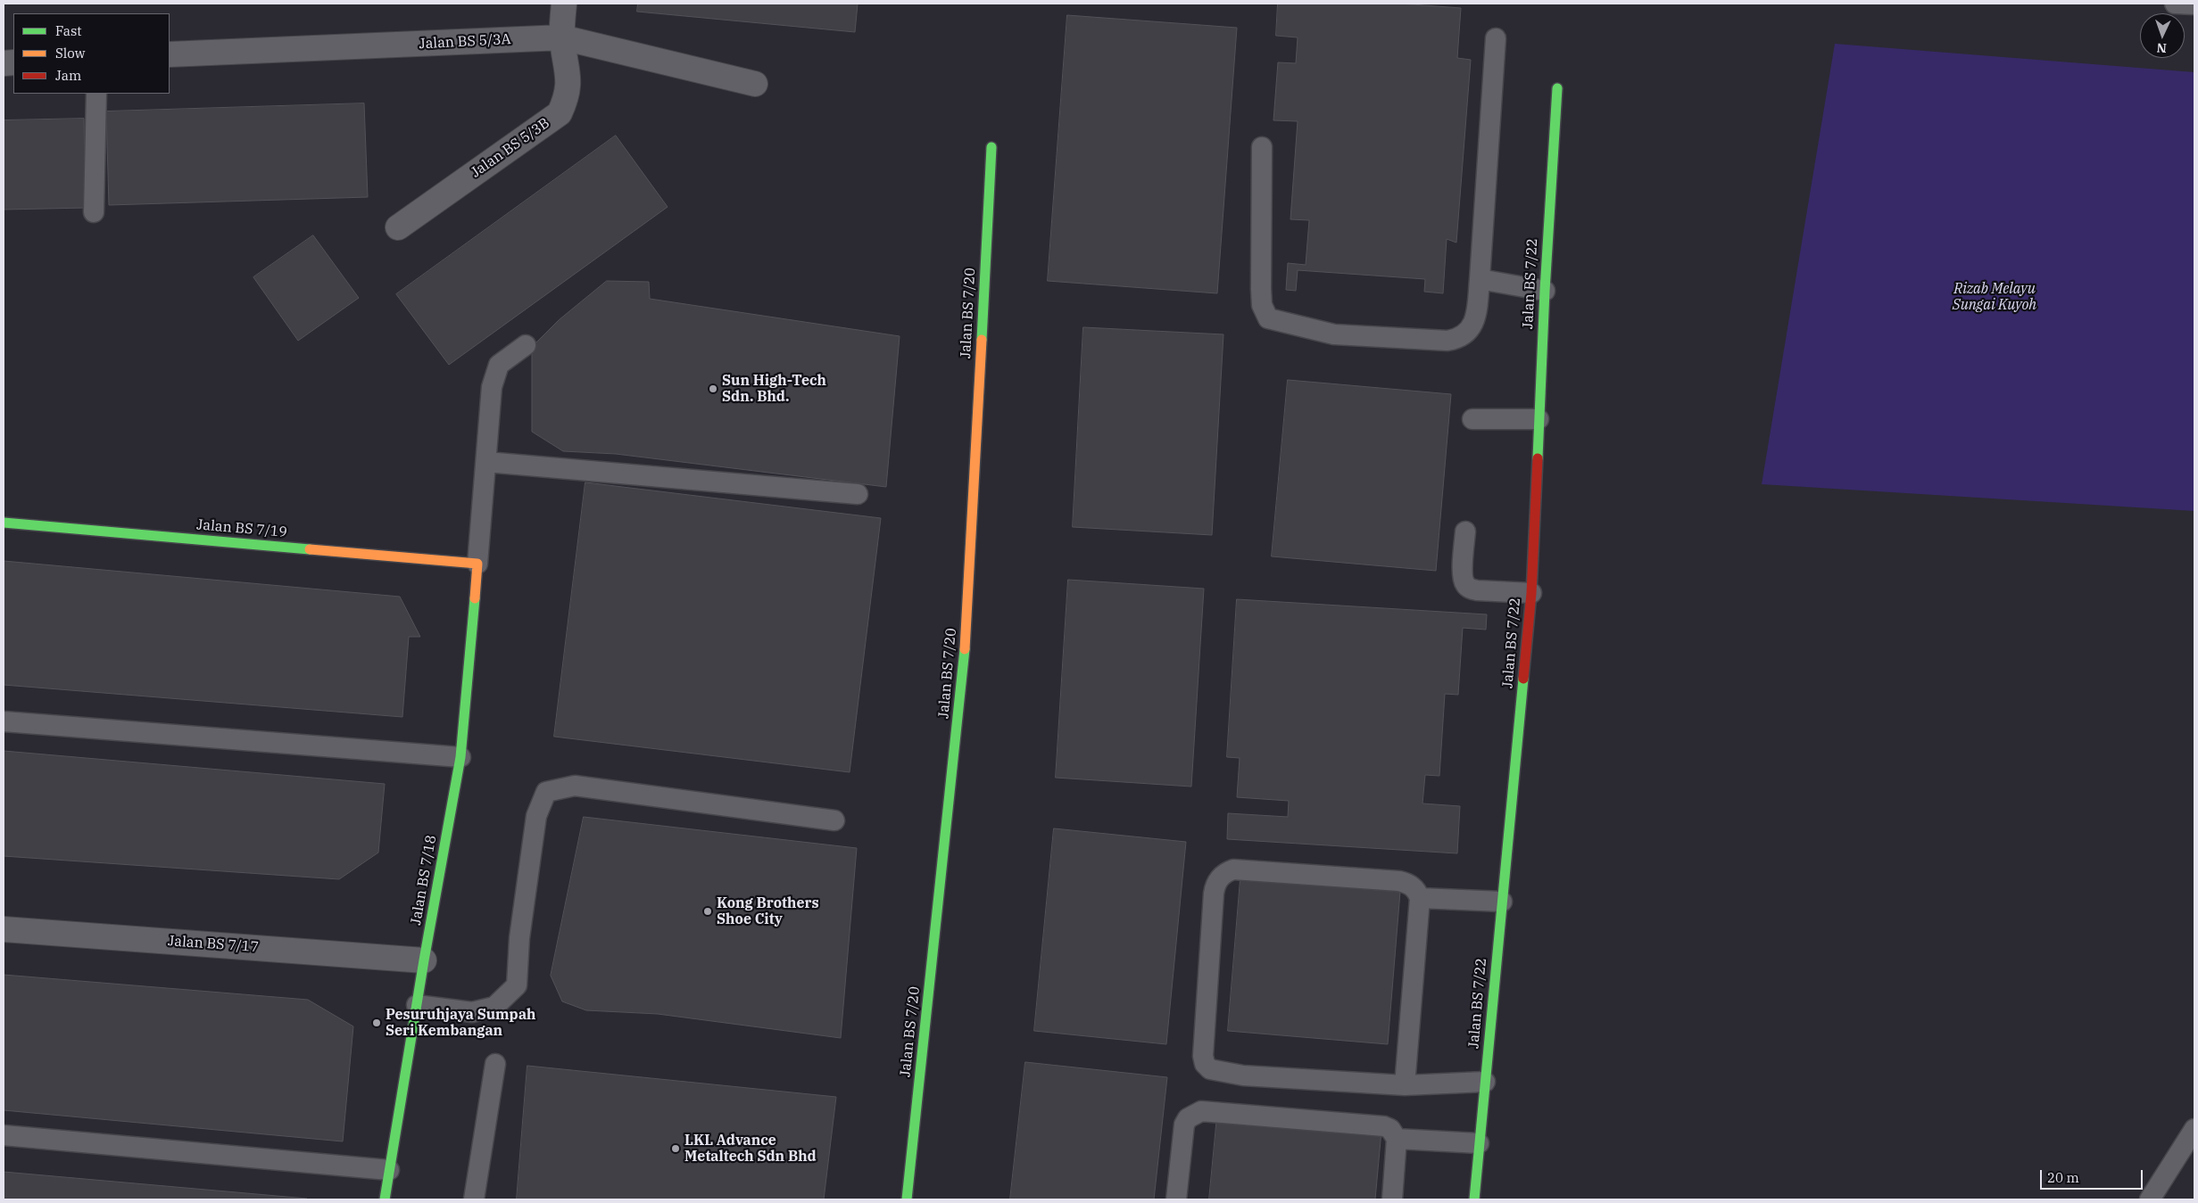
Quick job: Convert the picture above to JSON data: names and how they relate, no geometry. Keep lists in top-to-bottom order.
{
  "streets": {
    "street": [
      "Jalan BS 5/3A",
      "Jalan BS 5/3B",
      "Jalan BS 7/22",
      "Jalan BS 7/20",
      "Jalan BS 7/19",
      "Jalan BS 7/18",
      "Jalan BS 7/17"
    ]
  },
  "crossings": [
    ["Jalan BS 5/3A", "Jalan BS 5/3B"],
    ["Jalan BS 7/19", "Jalan BS 7/18"],
    ["Jalan BS 7/18", "Jalan BS 7/17"]
  ],
  "parks": ["Rizab Melayu Sungai Kuyoh"],
  "places": [
    "Sun High-Tech Sdn. Bhd.",
    "Kong Brothers Shoe City",
    "Pesuruhjaya Sumpah Seri Kembangan",
    "LKL Advance Metaltech Sdn Bhd"
  ],
  "legend": ["Fast", "Slow", "Jam"],
  "scale_bar": "20 m",
  "north": "bottom"
}
